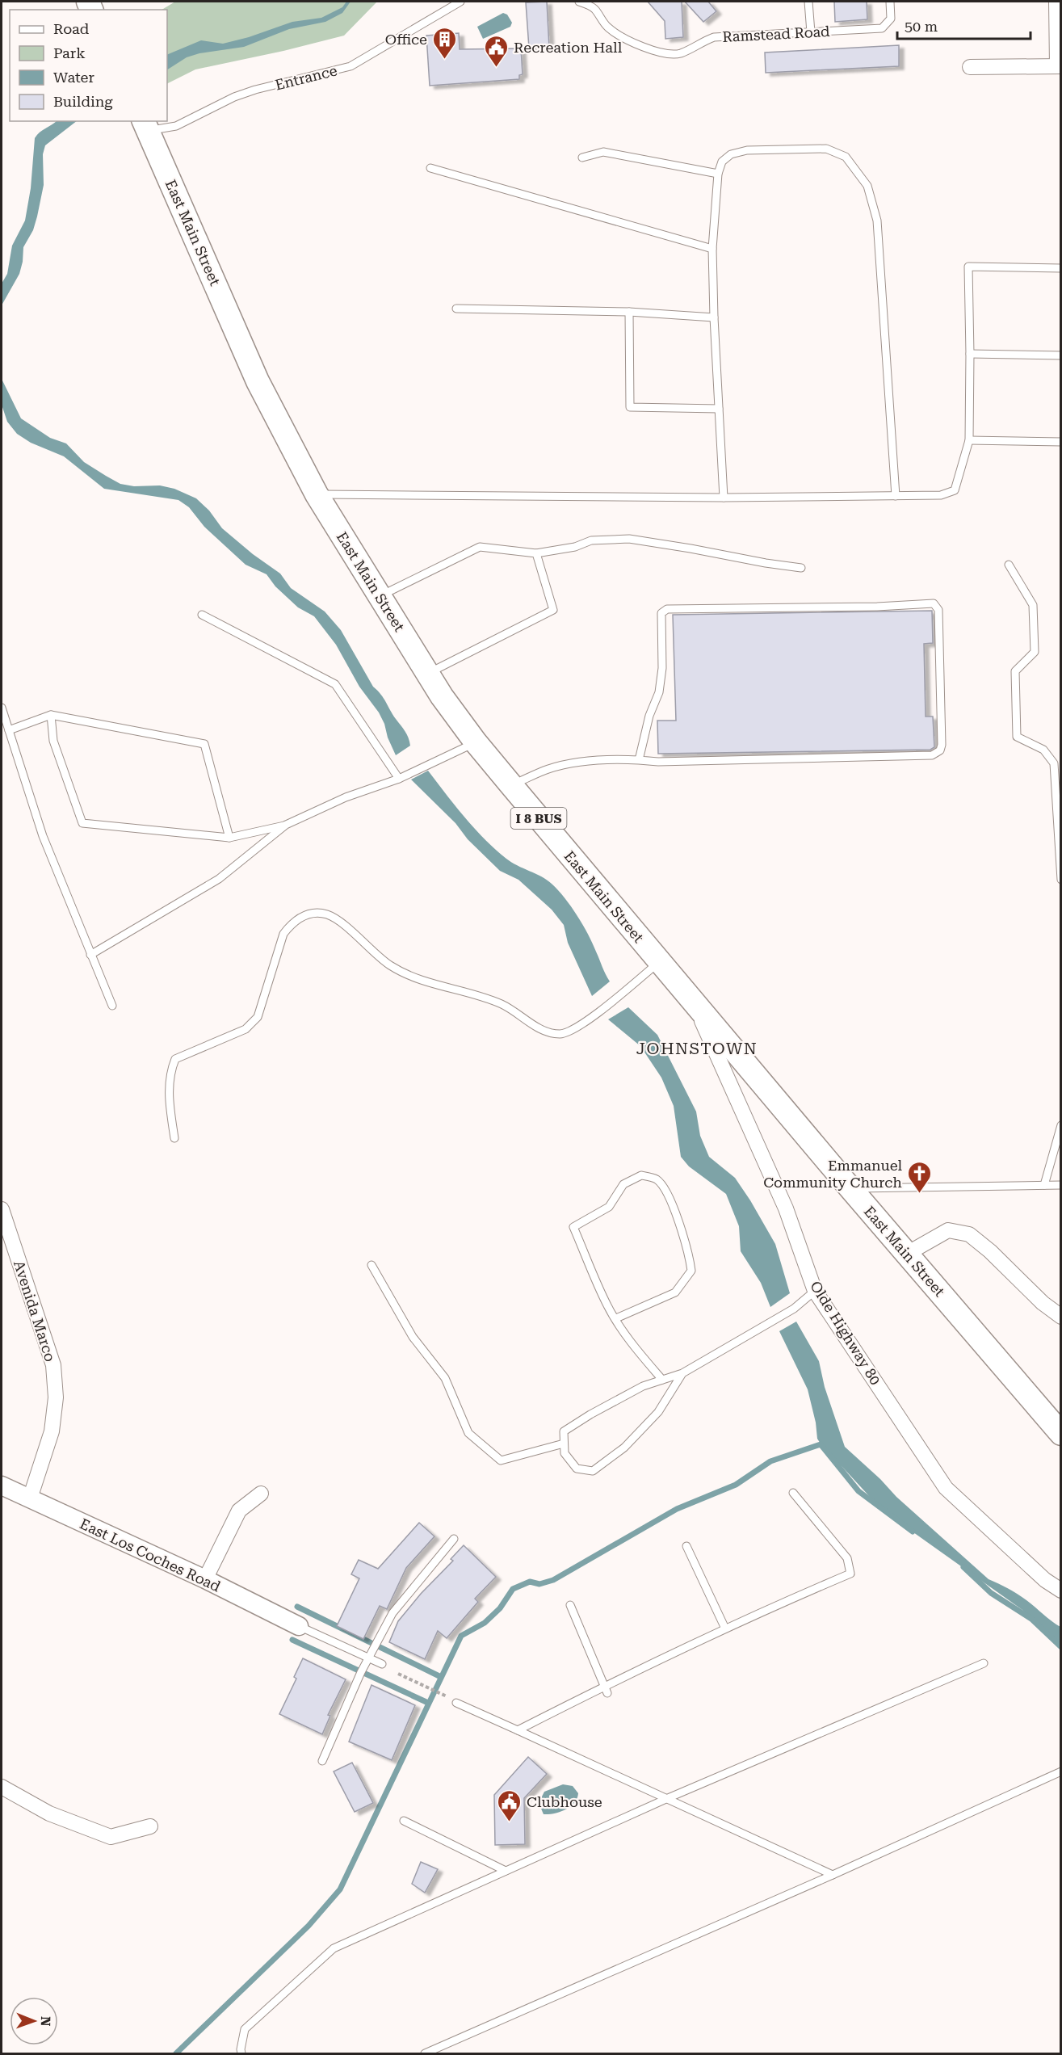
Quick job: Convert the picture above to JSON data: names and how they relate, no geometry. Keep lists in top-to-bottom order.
{
  "streets": {
    "main road": ["East Main Street", "I 8 BUS"],
    "street": ["Avenida Marco", "Olde Highway 80", "East Los Coches Road"],
    "lane": ["Ramstead Road", "Entrance"]
  },
  "crossings": [
    ["Entrance", "East Main Street"],
    ["East Main Street", "Olde Highway 80"],
    ["Avenida Marco", "East Los Coches Road"]
  ],
  "districts": ["JOHNSTOWN"],
  "places": {
    "building": ["Office"],
    "public building": ["Recreation Hall", "Clubhouse"],
    "church": ["Emmanuel Community Church"]
  },
  "legend": [
    "Road",
    "Park",
    "Water",
    "Building"
  ],
  "scale_bar": "50 m",
  "north": "right"
}
